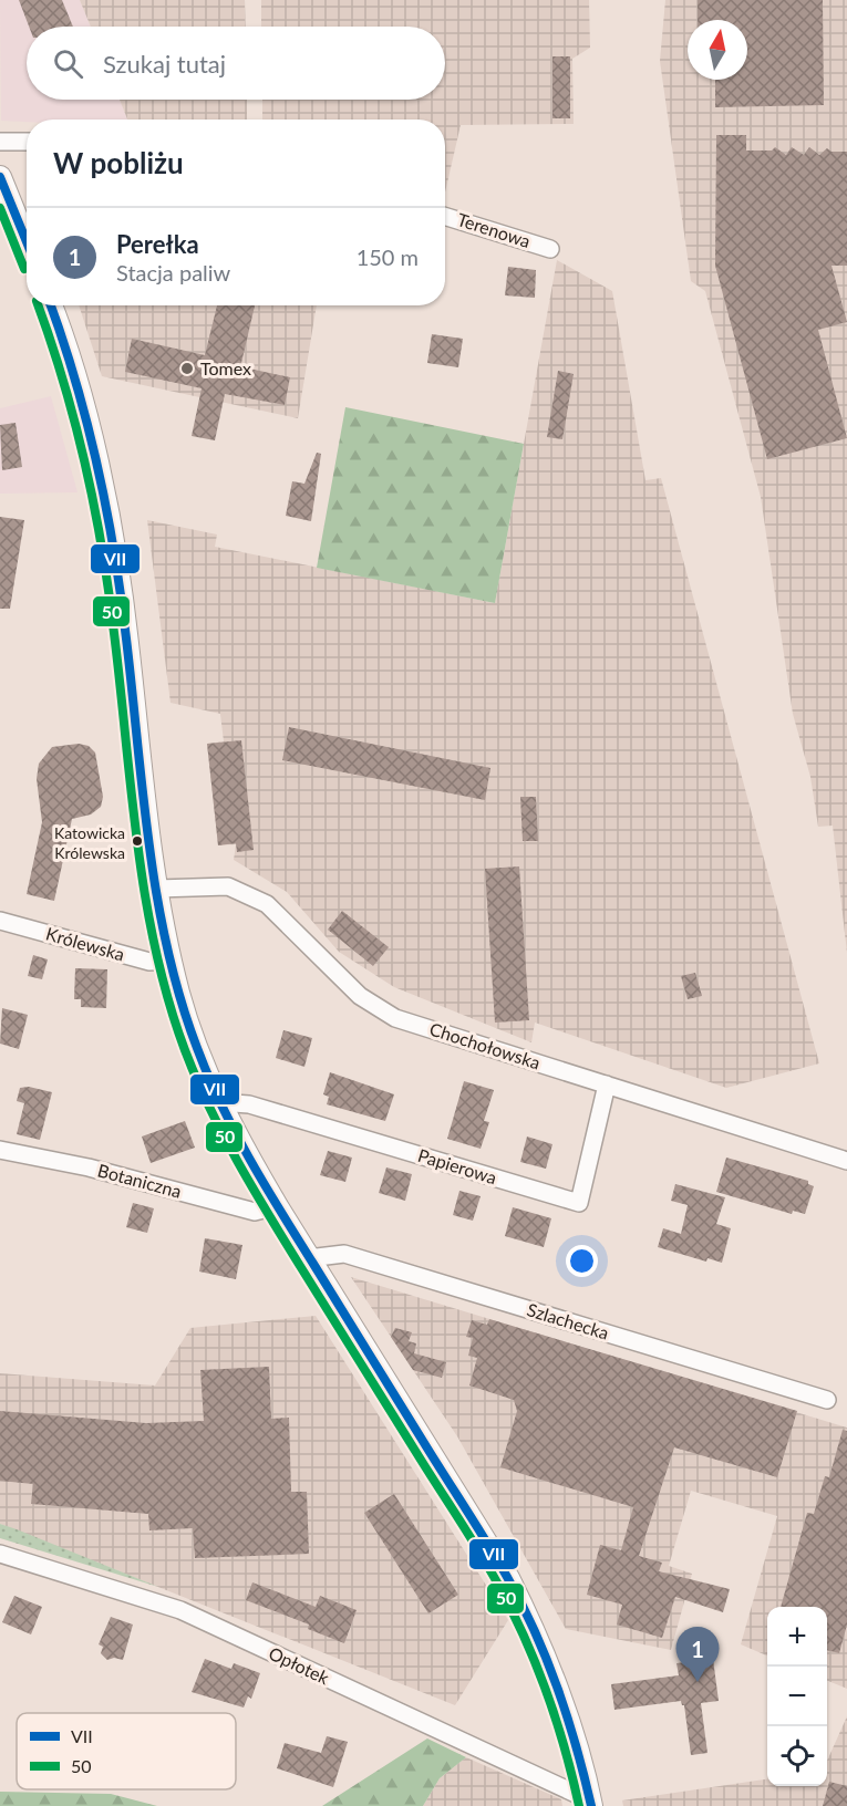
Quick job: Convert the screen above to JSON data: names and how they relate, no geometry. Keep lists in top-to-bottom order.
{
  "streets": {
    "street": [
      "Terenowa",
      "Królewska",
      "Chochołowska",
      "Papierowa",
      "Botaniczna",
      "Szlachecka",
      "Opłotek"
    ]
  },
  "crossings": [
    ["Chochołowska", "Papierowa"]
  ],
  "places": ["Tomex", "Katowicka Królewska"],
  "lines": ["transit line VII", "transit line 50"],
  "legend": ["VII", "50"],
  "north": "top",
  "page": {
    "search": "Szukaj tutaj",
    "heading": "W pobliżu",
    "list": [
      {
        "mark": "1",
        "name": "Perełka",
        "note": "Stacja paliw",
        "value": "150 m"
      }
    ],
    "map_buttons": ["+", "−"],
    "pins": "1"
  }
}
